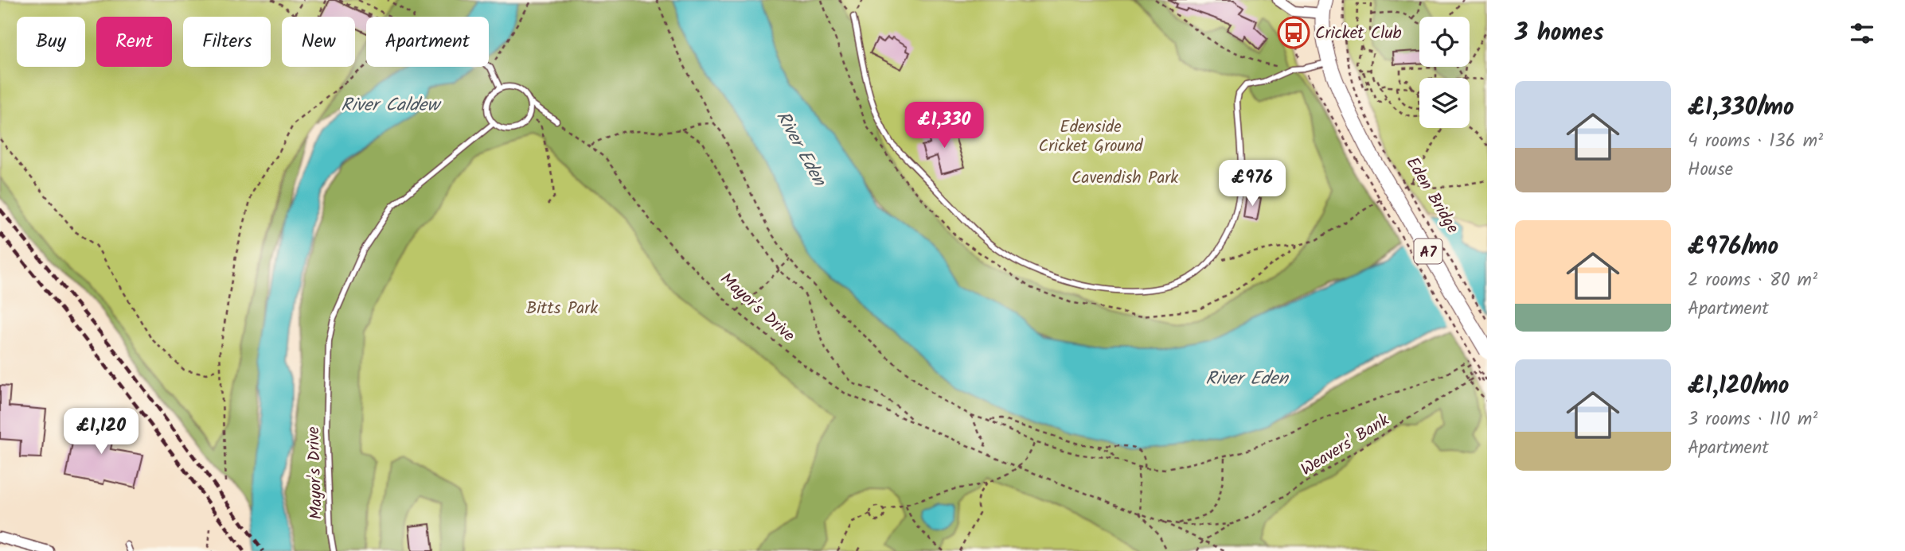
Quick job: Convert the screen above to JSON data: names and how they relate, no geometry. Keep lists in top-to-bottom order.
{
  "streets": {
    "main road": ["Eden Bridge", "A7"],
    "lane": ["Mayor's Drive"],
    "path": ["Weavers' Bank"]
  },
  "crossings": [
    ["Eden Bridge", "A7"],
    ["Mayor's Drive", "Weavers' Bank"]
  ],
  "water": ["River Caldew", "River Eden"],
  "parks": ["Edenside Cricket Ground", "Cavendish Park", "Bitts Park"],
  "places": {
    "bus stop": ["Cricket Club"]
  },
  "page": {
    "heading": "3 homes",
    "chip": [
      "Buy",
      "Rent",
      "Filters",
      "New",
      "Apartment"
    ],
    "list": [
      {
        "name": "£1,330/mo",
        "note": "4 rooms · 136 m² · House"
      },
      {
        "name": "£976/mo",
        "note": "2 rooms · 80 m² · Apartment"
      },
      {
        "name": "£1,120/mo",
        "note": "3 rooms · 110 m² · Apartment"
      }
    ],
    "price": ["£1,330", "£976", "£1,120"]
  }
}
